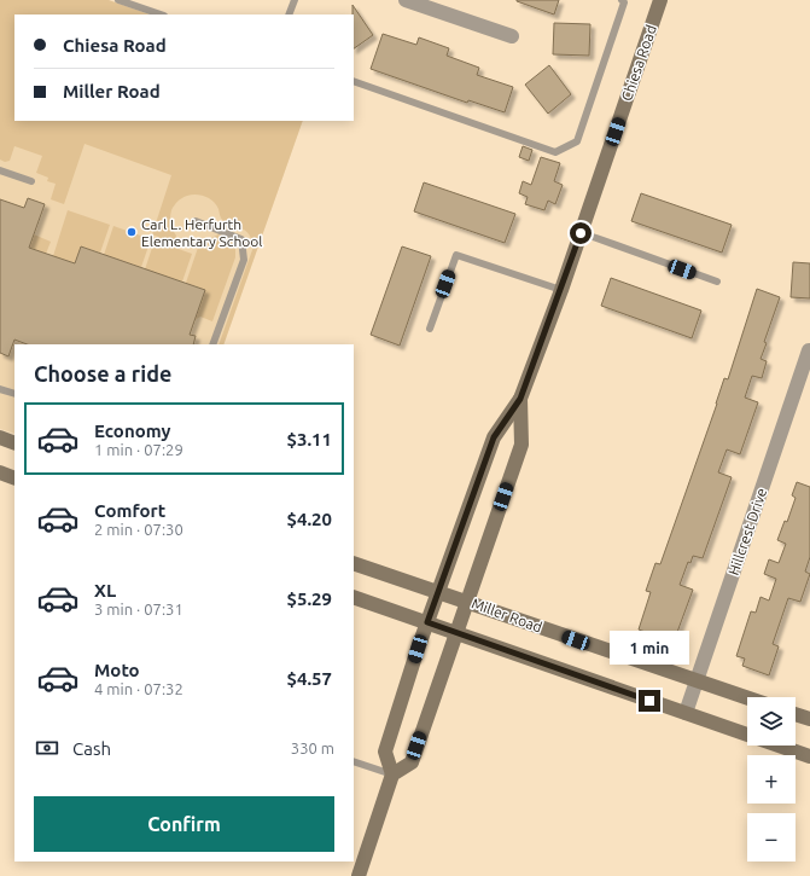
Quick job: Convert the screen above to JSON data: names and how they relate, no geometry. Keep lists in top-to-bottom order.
{
  "streets": {
    "main road": ["Chiesa Road", "Miller Road"],
    "street": ["Hillcrest Drive"]
  },
  "crossings": [
    ["Chiesa Road", "Miller Road"],
    ["Hillcrest Drive", "Miller Road"]
  ],
  "places": ["Carl L. Herfurth Elementary School"],
  "page": {
    "banner": ["Chiesa Road", "Miller Road"],
    "heading": "Choose a ride",
    "list": [
      {
        "name": "Economy",
        "note": "1 min · 07:29",
        "value": "$3.11"
      },
      {
        "name": "Comfort",
        "note": "2 min · 07:30",
        "value": "$4.20"
      },
      {
        "name": "XL",
        "note": "3 min · 07:31",
        "value": "$5.29"
      },
      {
        "name": "Moto",
        "note": "4 min · 07:32",
        "value": "$4.57"
      }
    ],
    "bubble": "1 min",
    "map_buttons": ["+", "−"],
    "pay": ["Cash", "330 m"],
    "buttons": "Confirm"
  }
}
